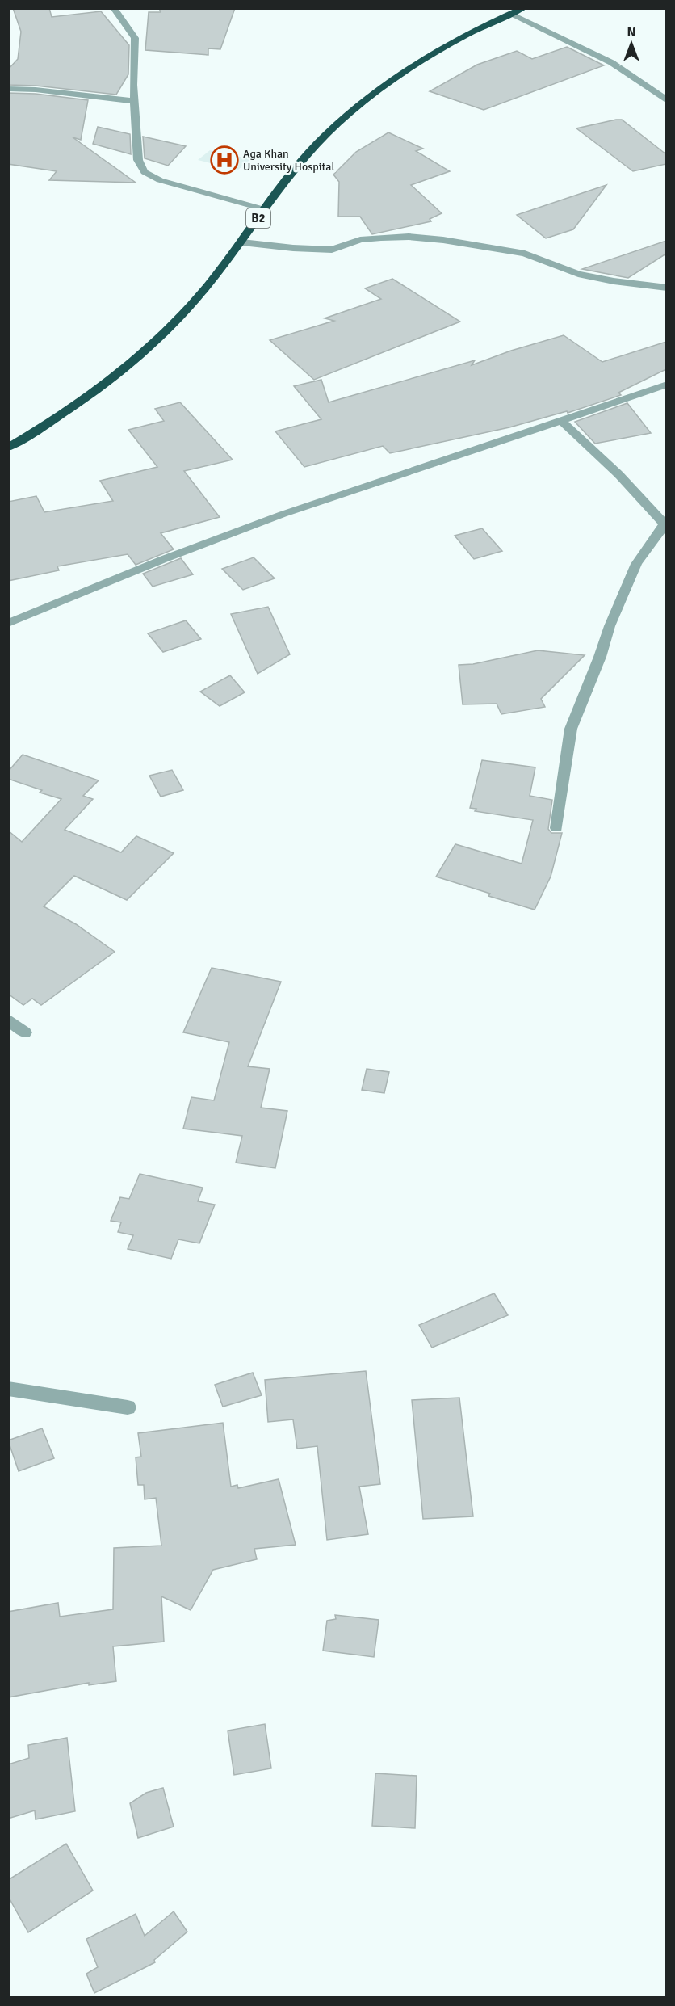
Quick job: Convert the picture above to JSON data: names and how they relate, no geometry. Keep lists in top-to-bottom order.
{
  "streets": {
    "highway": ["B2"]
  },
  "places": {
    "hospital": ["Aga Khan University Hospital"]
  },
  "north": "top"
}
